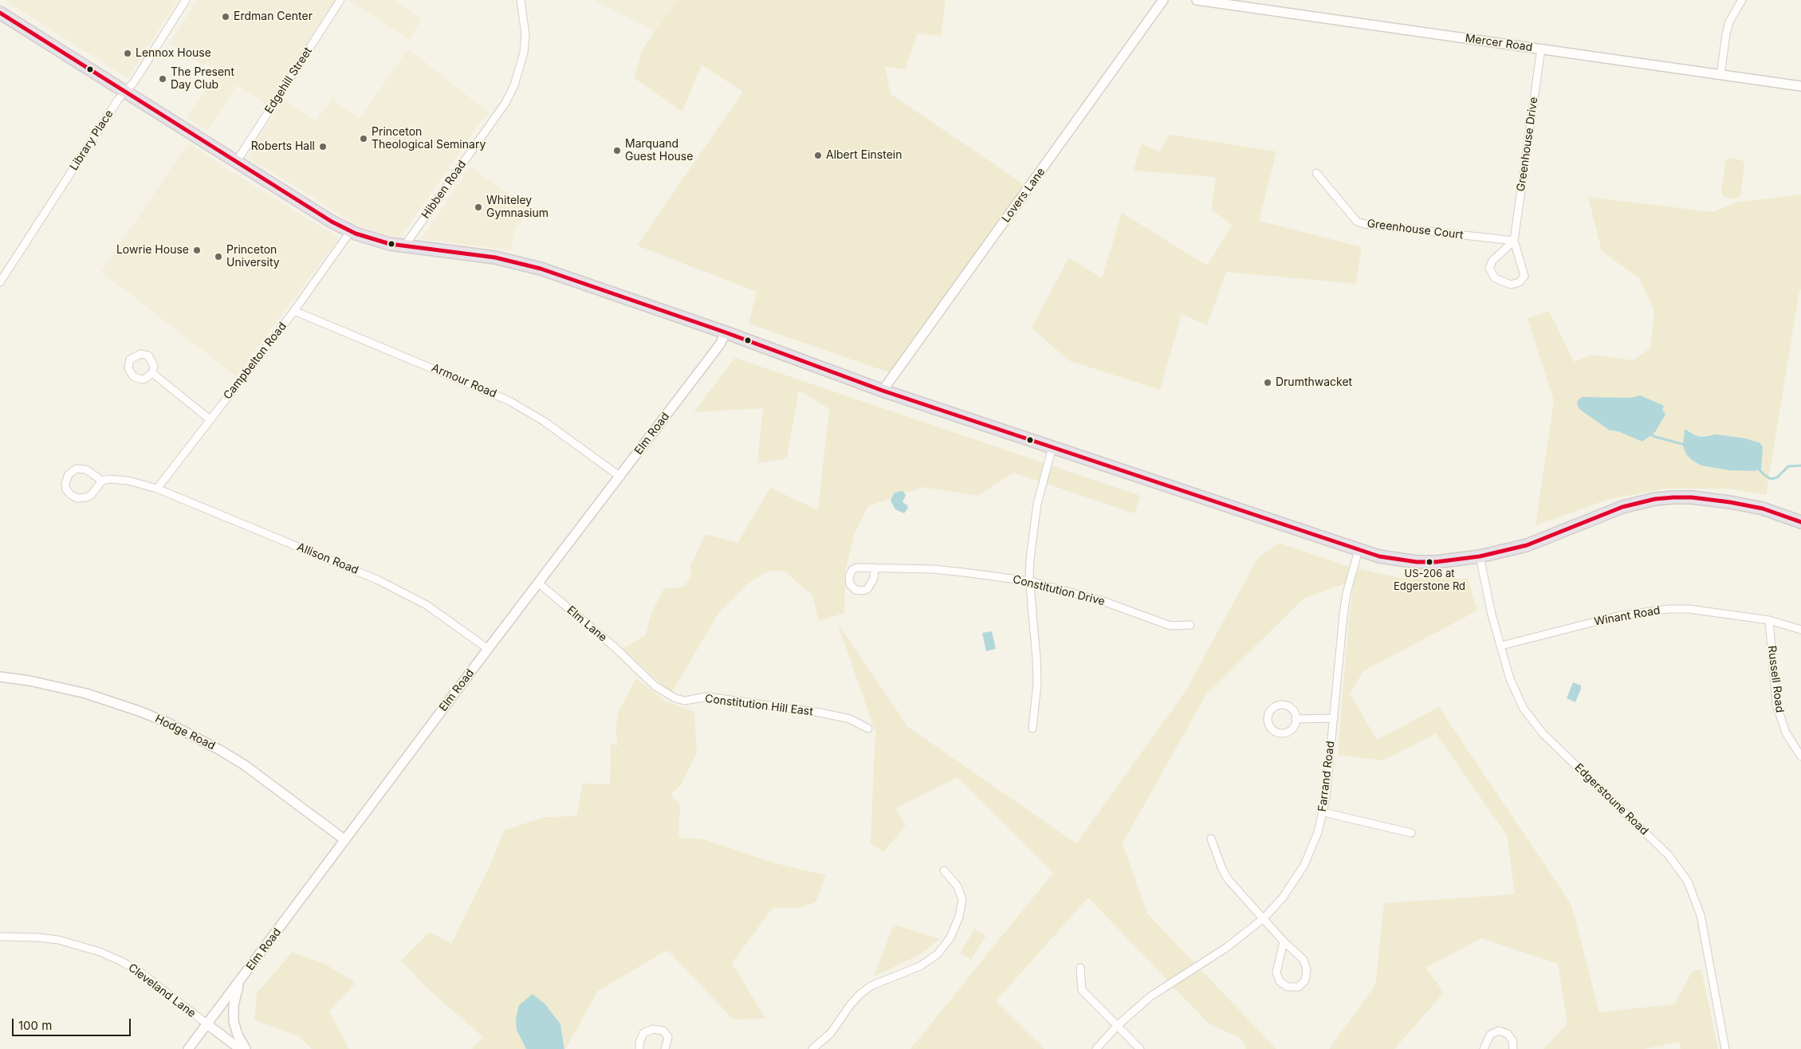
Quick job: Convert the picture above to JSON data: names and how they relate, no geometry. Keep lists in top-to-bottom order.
{
  "streets": {
    "street": [
      "Mercer Road",
      "Edgehill Street",
      "Library Place",
      "Greenhouse Drive",
      "Hibben Road",
      "Lovers Lane",
      "Greenhouse Court",
      "Campbelton Road",
      "Armour Road",
      "Elm Road",
      "Allison Road",
      "Constitution Drive",
      "Winant Road",
      "Elm Lane",
      "Russell Road",
      "Constitution Hill East",
      "Hodge Road",
      "Farrand Road",
      "Edgerstoune Road",
      "Cleveland Lane"
    ]
  },
  "crossings": [
    ["Mercer Road", "Greenhouse Drive"],
    ["Greenhouse Drive", "Greenhouse Court"],
    ["Campbelton Road", "Armour Road"],
    ["Campbelton Road", "Allison Road"],
    ["Armour Road", "Elm Road"],
    ["Elm Road", "Allison Road"],
    ["Elm Road", "Elm Lane"],
    ["Elm Road", "Hodge Road"],
    ["Elm Road", "Cleveland Lane"],
    ["Winant Road", "Russell Road"],
    ["Winant Road", "Edgerstoune Road"],
    ["Elm Lane", "Constitution Hill East"]
  ],
  "places": [
    "Erdman Center",
    "Lennox House",
    "The Present Day Club",
    "Princeton Theological Seminary",
    "Roberts Hall",
    "Marquand Guest House",
    "Albert Einstein",
    "Whiteley Gymnasium",
    "Lowrie House",
    "Princeton University",
    "Drumthwacket",
    "US-206 at Edgerstone Rd"
  ],
  "scale_bar": "100 m"
}
